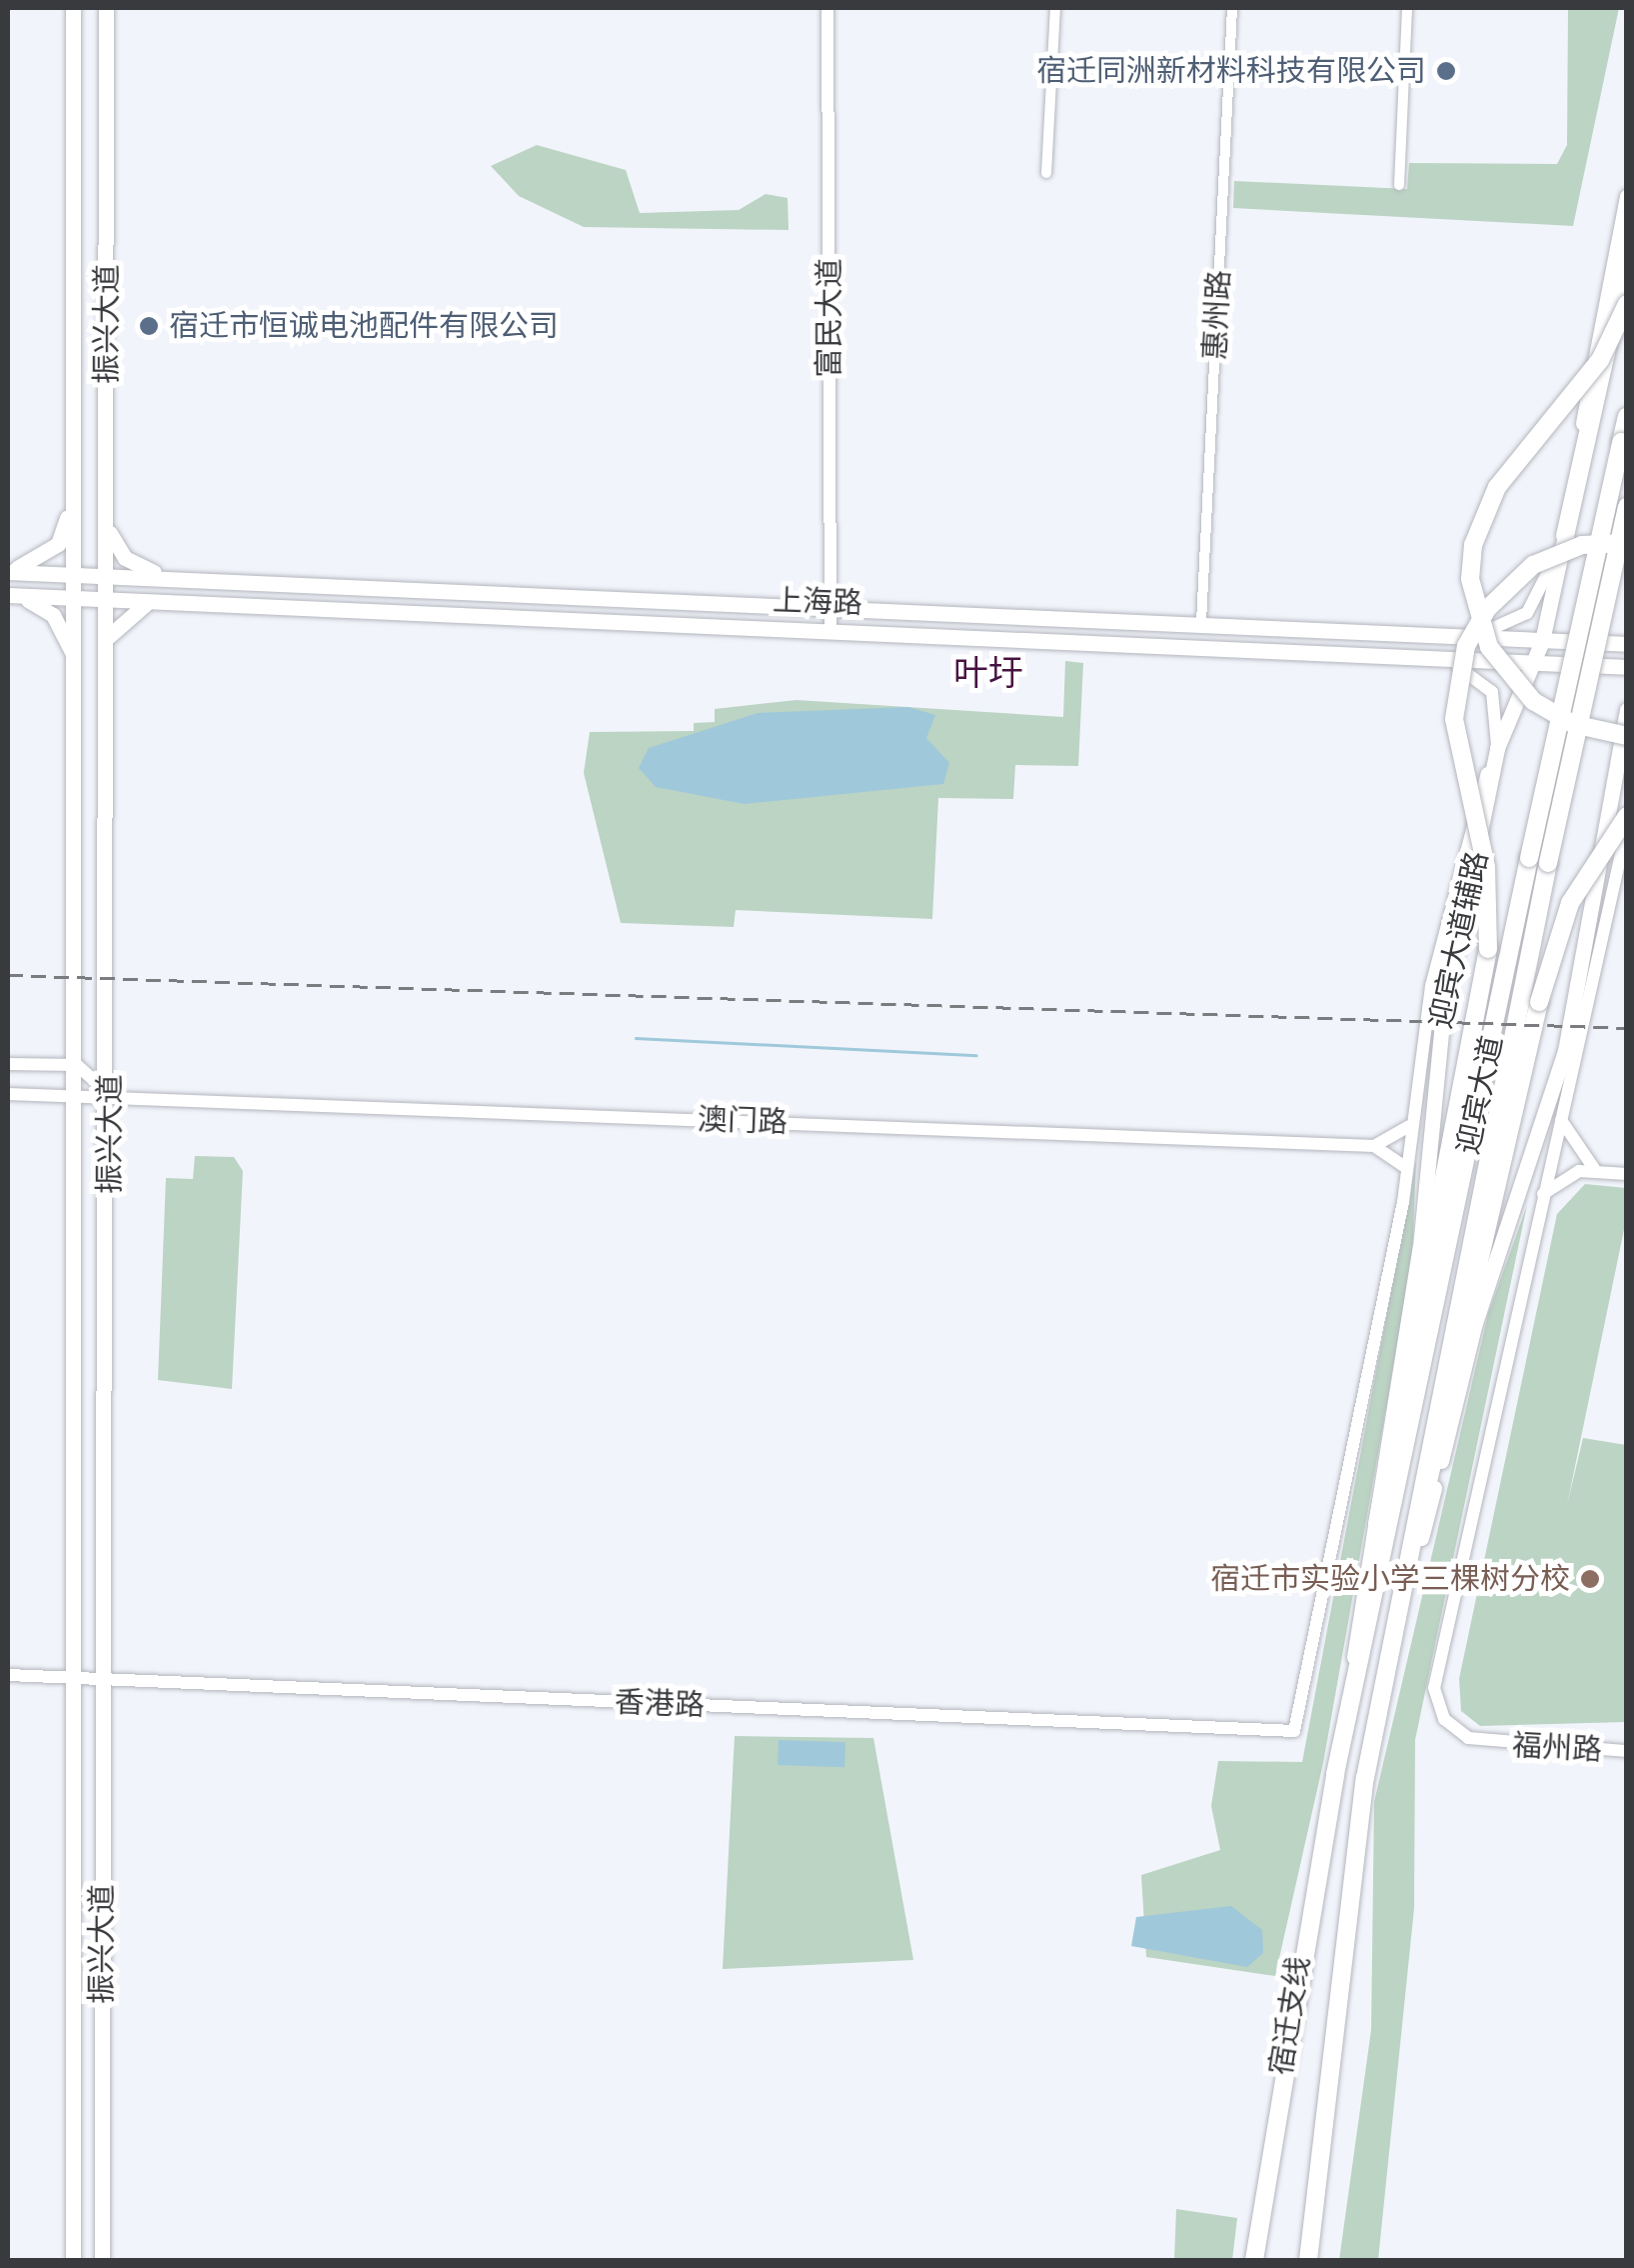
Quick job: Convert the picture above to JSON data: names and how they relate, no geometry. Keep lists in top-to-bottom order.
{
  "streets": {
    "highway": ["迎宾大道", "宿迁支线"],
    "main road": ["振兴大道", "上海路", "迎宾大道辅路"],
    "street": [
      "惠州路",
      "富民大道",
      "澳门路",
      "香港路",
      "福州路"
    ]
  },
  "crossings": [
    ["惠州路", "上海路"],
    ["富民大道", "上海路"],
    ["振兴大道", "上海路"],
    ["振兴大道", "澳门路"],
    ["振兴大道", "香港路"],
    ["上海路", "迎宾大道辅路"],
    ["迎宾大道辅路", "迎宾大道"],
    ["迎宾大道", "宿迁支线"]
  ],
  "districts": ["叶圩"],
  "places": ["宿迁同洲新材料科技有限公司", "宿迁市恒诚电池配件有限公司", "宿迁市实验小学三棵树分校"]
}
